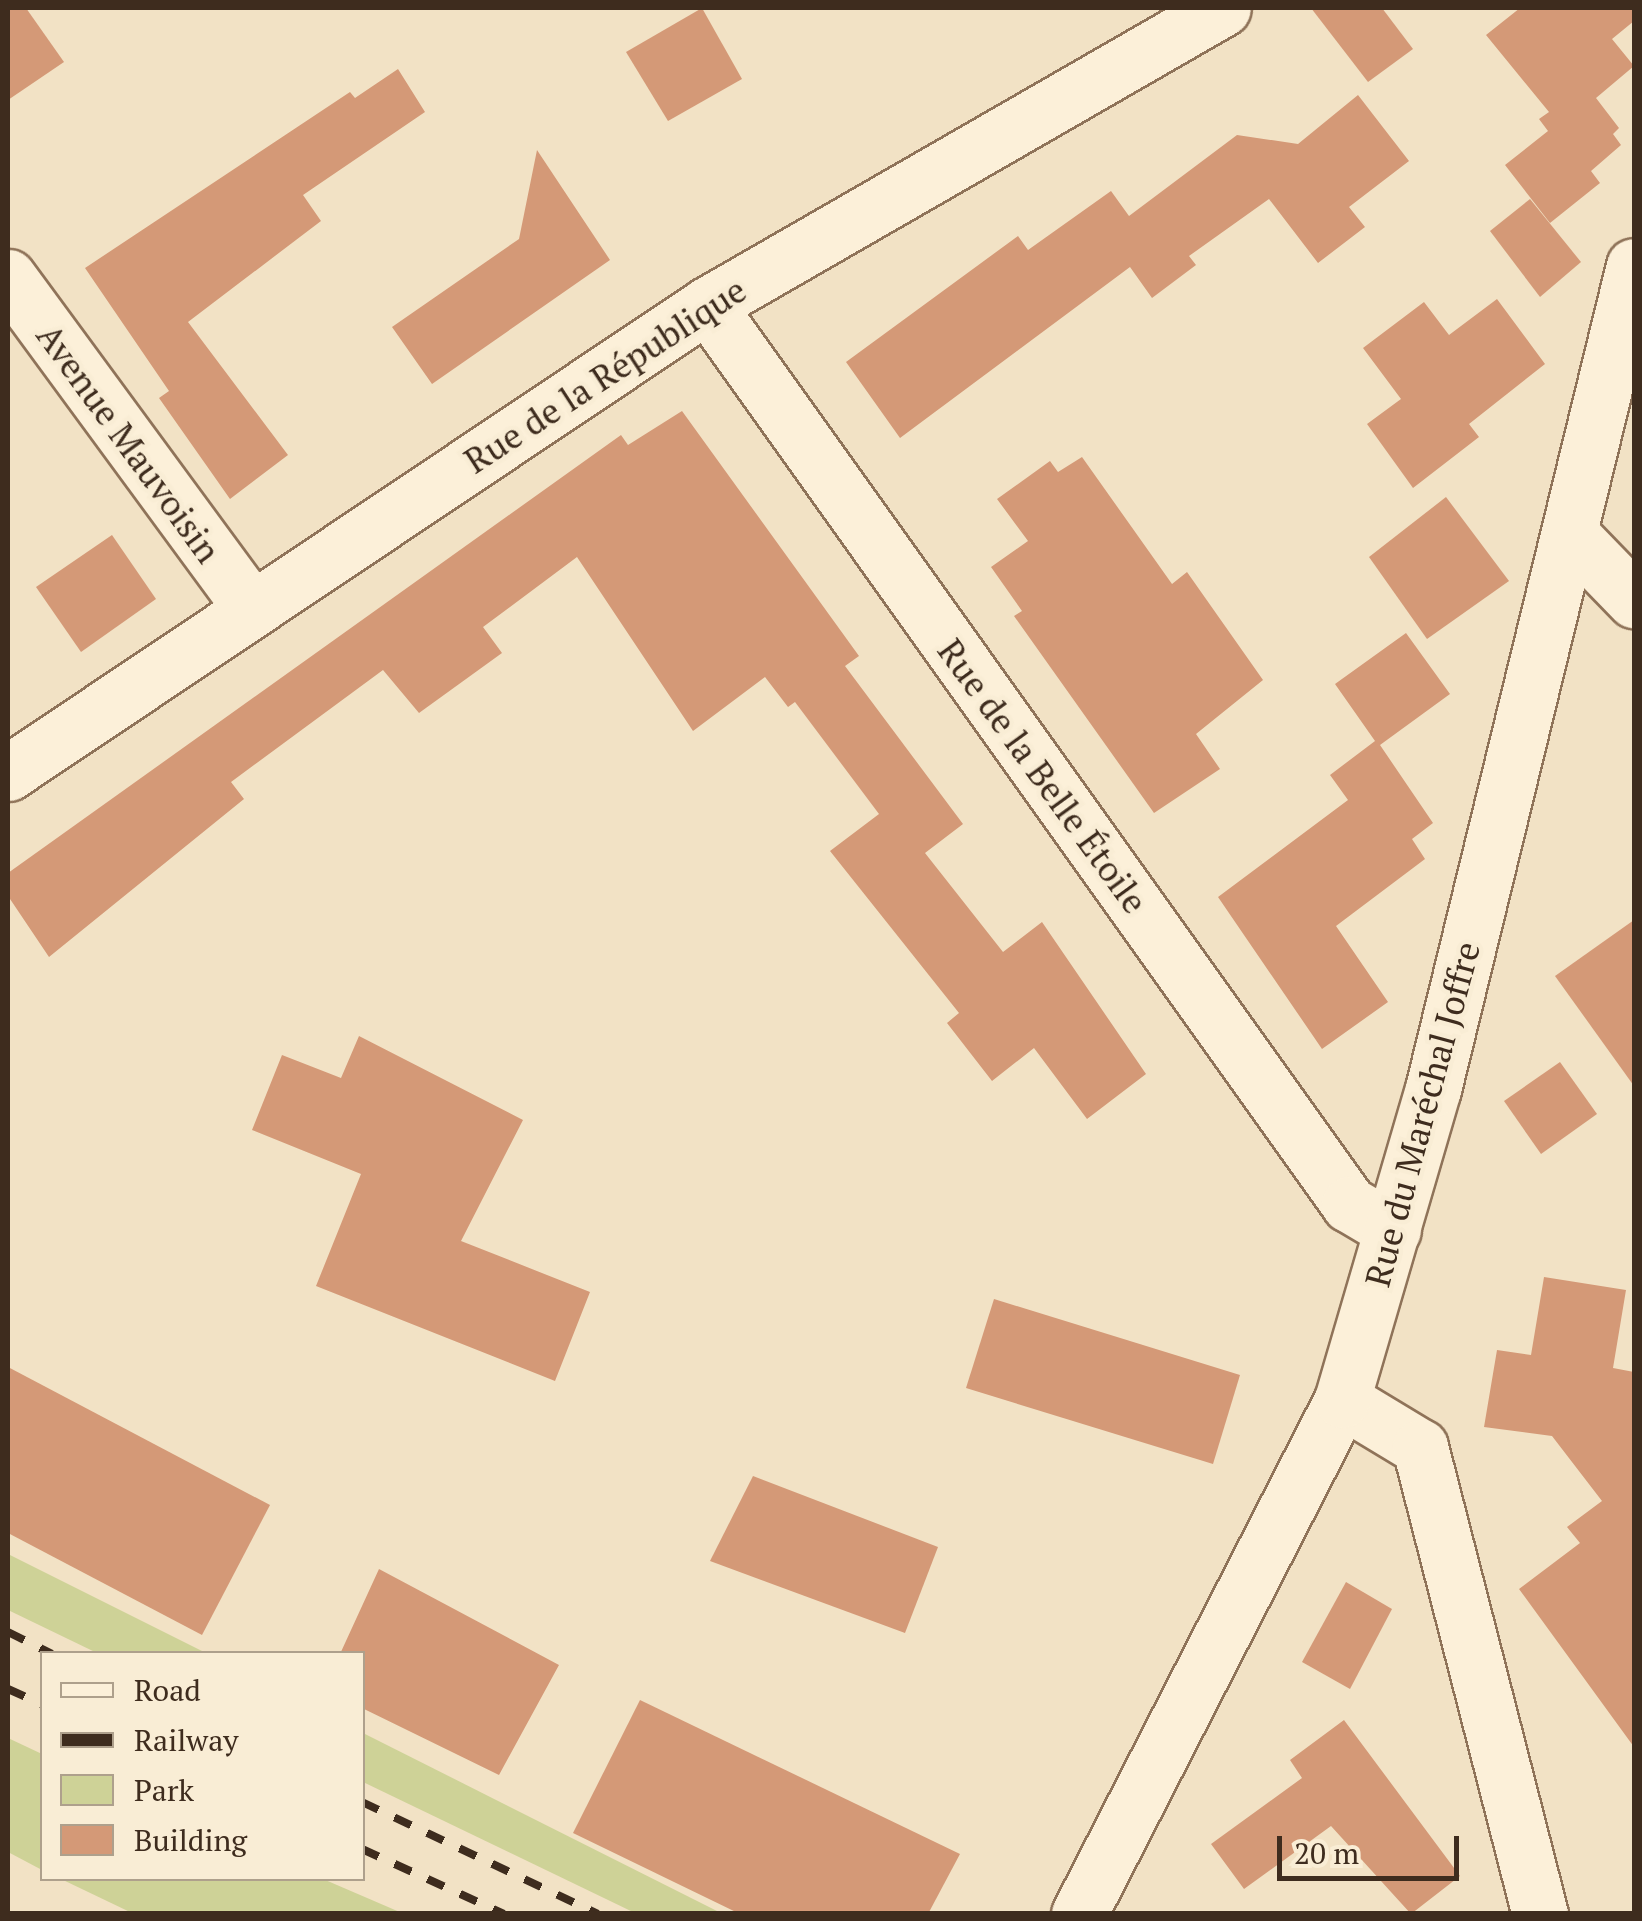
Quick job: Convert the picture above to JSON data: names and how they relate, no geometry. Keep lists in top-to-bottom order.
{
  "streets": {
    "street": [
      "Rue de la République",
      "Avenue Mauvoisin",
      "Rue de la Belle Étoile",
      "Rue du Maréchal Joffre"
    ]
  },
  "crossings": [
    ["Rue de la République", "Avenue Mauvoisin"],
    ["Rue de la République", "Rue de la Belle Étoile"],
    ["Rue de la Belle Étoile", "Rue du Maréchal Joffre"]
  ],
  "legend": [
    "Road",
    "Railway",
    "Park",
    "Building"
  ],
  "scale_bar": "20 m"
}
